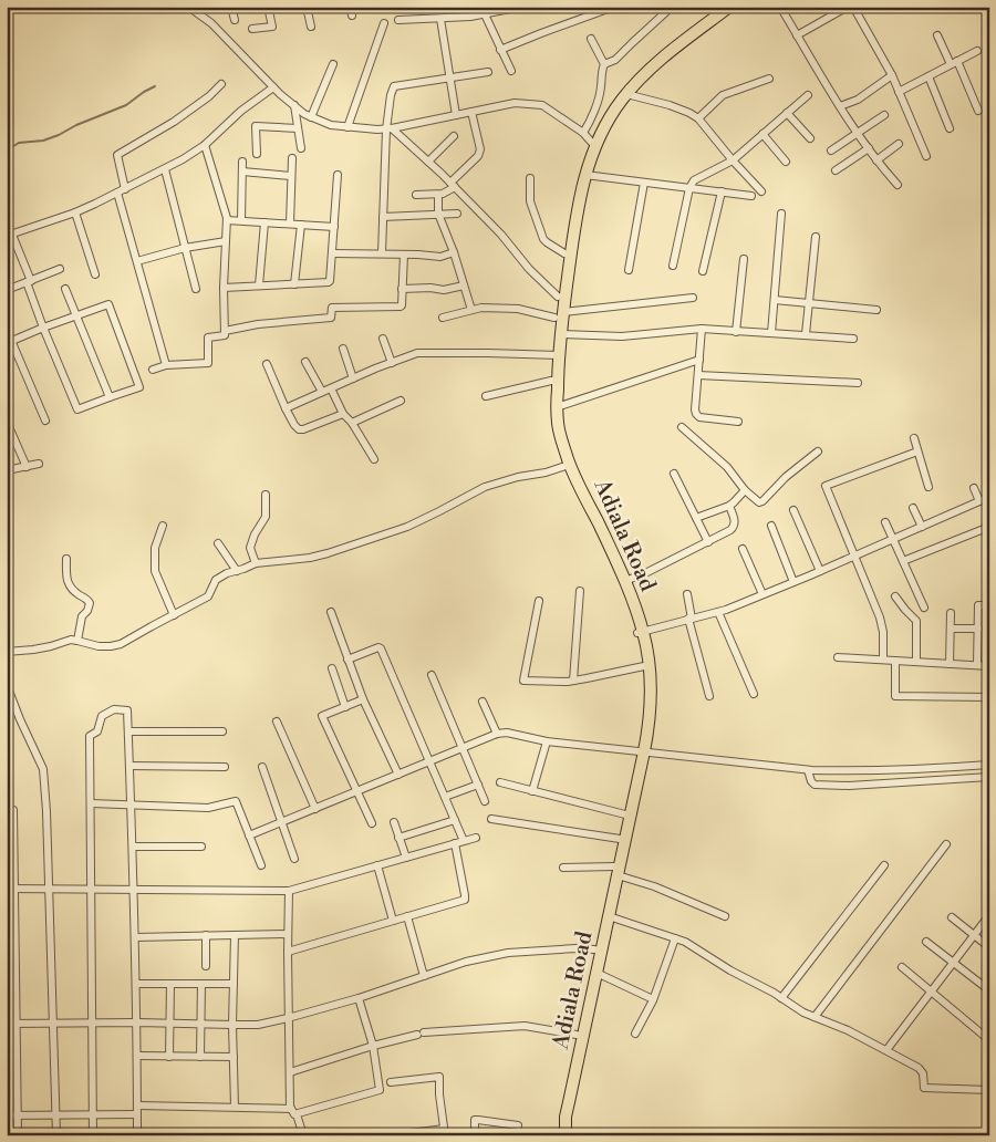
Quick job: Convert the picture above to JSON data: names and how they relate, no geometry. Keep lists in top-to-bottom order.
{
  "streets": {
    "main road": ["Adiala Road"]
  }
}
